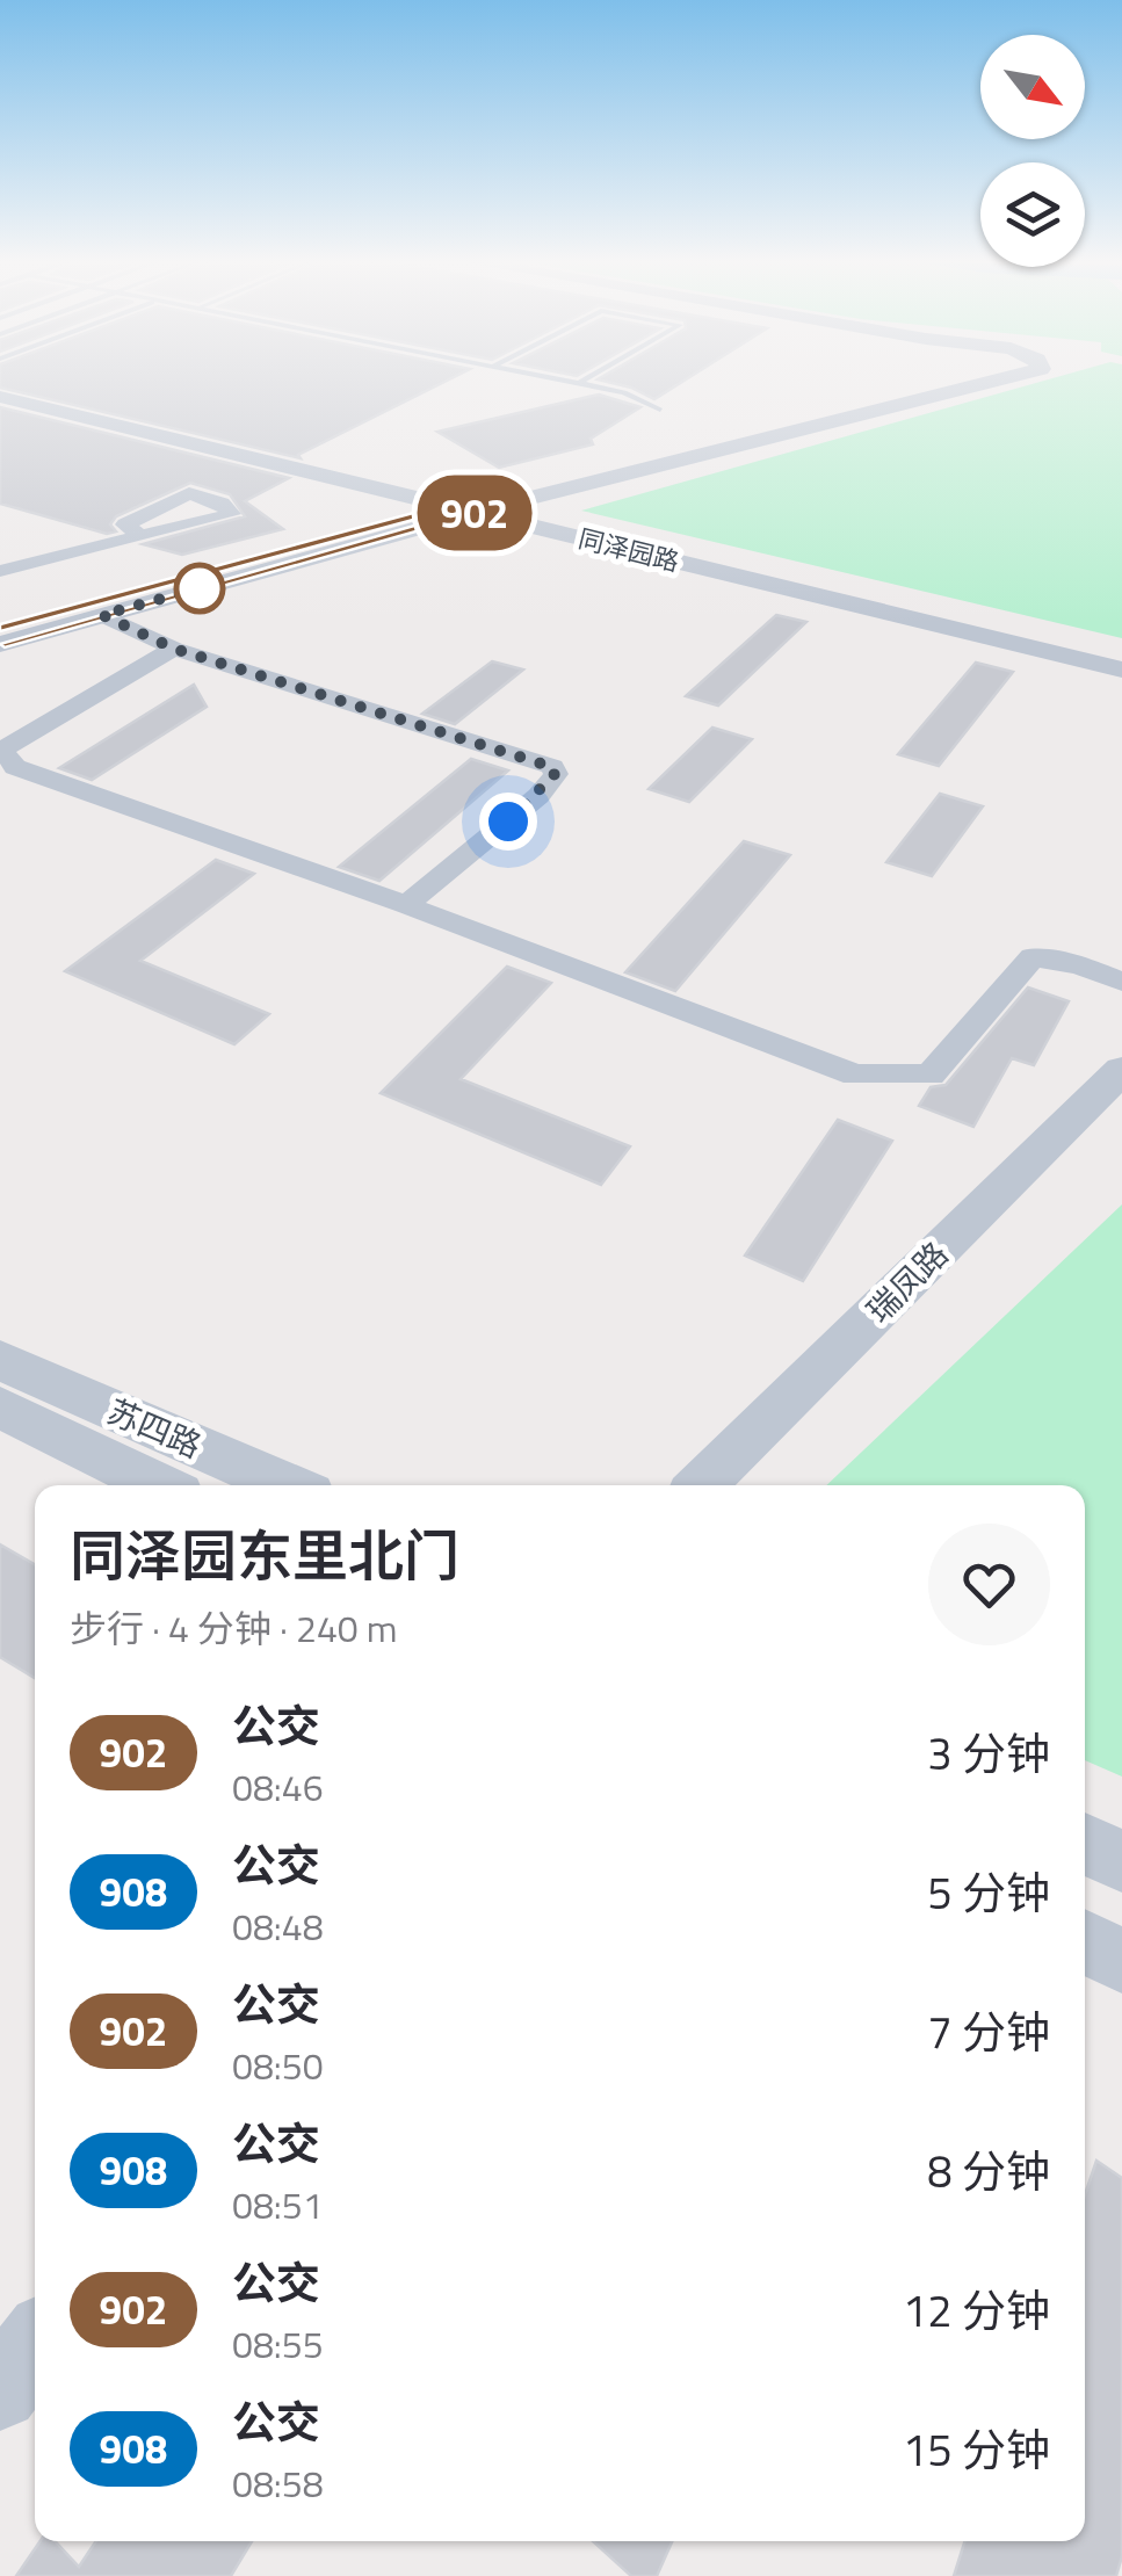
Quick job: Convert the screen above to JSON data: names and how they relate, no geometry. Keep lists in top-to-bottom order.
{
  "streets": {
    "street": ["同泽园路", "瑞凤路", "苏四路"]
  },
  "lines": ["bus line 902"],
  "north": "bottom right",
  "page": {
    "on_map": "902",
    "heading": ["同泽园东里北门", "步行 · 4 分钟 · 240 m"],
    "list": [
      {
        "mark": "902",
        "name": "公交",
        "note": "08:46",
        "value": "3 分钟"
      },
      {
        "mark": "908",
        "name": "公交",
        "note": "08:48",
        "value": "5 分钟"
      },
      {
        "mark": "902",
        "name": "公交",
        "note": "08:50",
        "value": "7 分钟"
      },
      {
        "mark": "908",
        "name": "公交",
        "note": "08:51",
        "value": "8 分钟"
      },
      {
        "mark": "902",
        "name": "公交",
        "note": "08:55",
        "value": "12 分钟"
      },
      {
        "mark": "908",
        "name": "公交",
        "note": "08:58",
        "value": "15 分钟"
      }
    ]
  }
}
